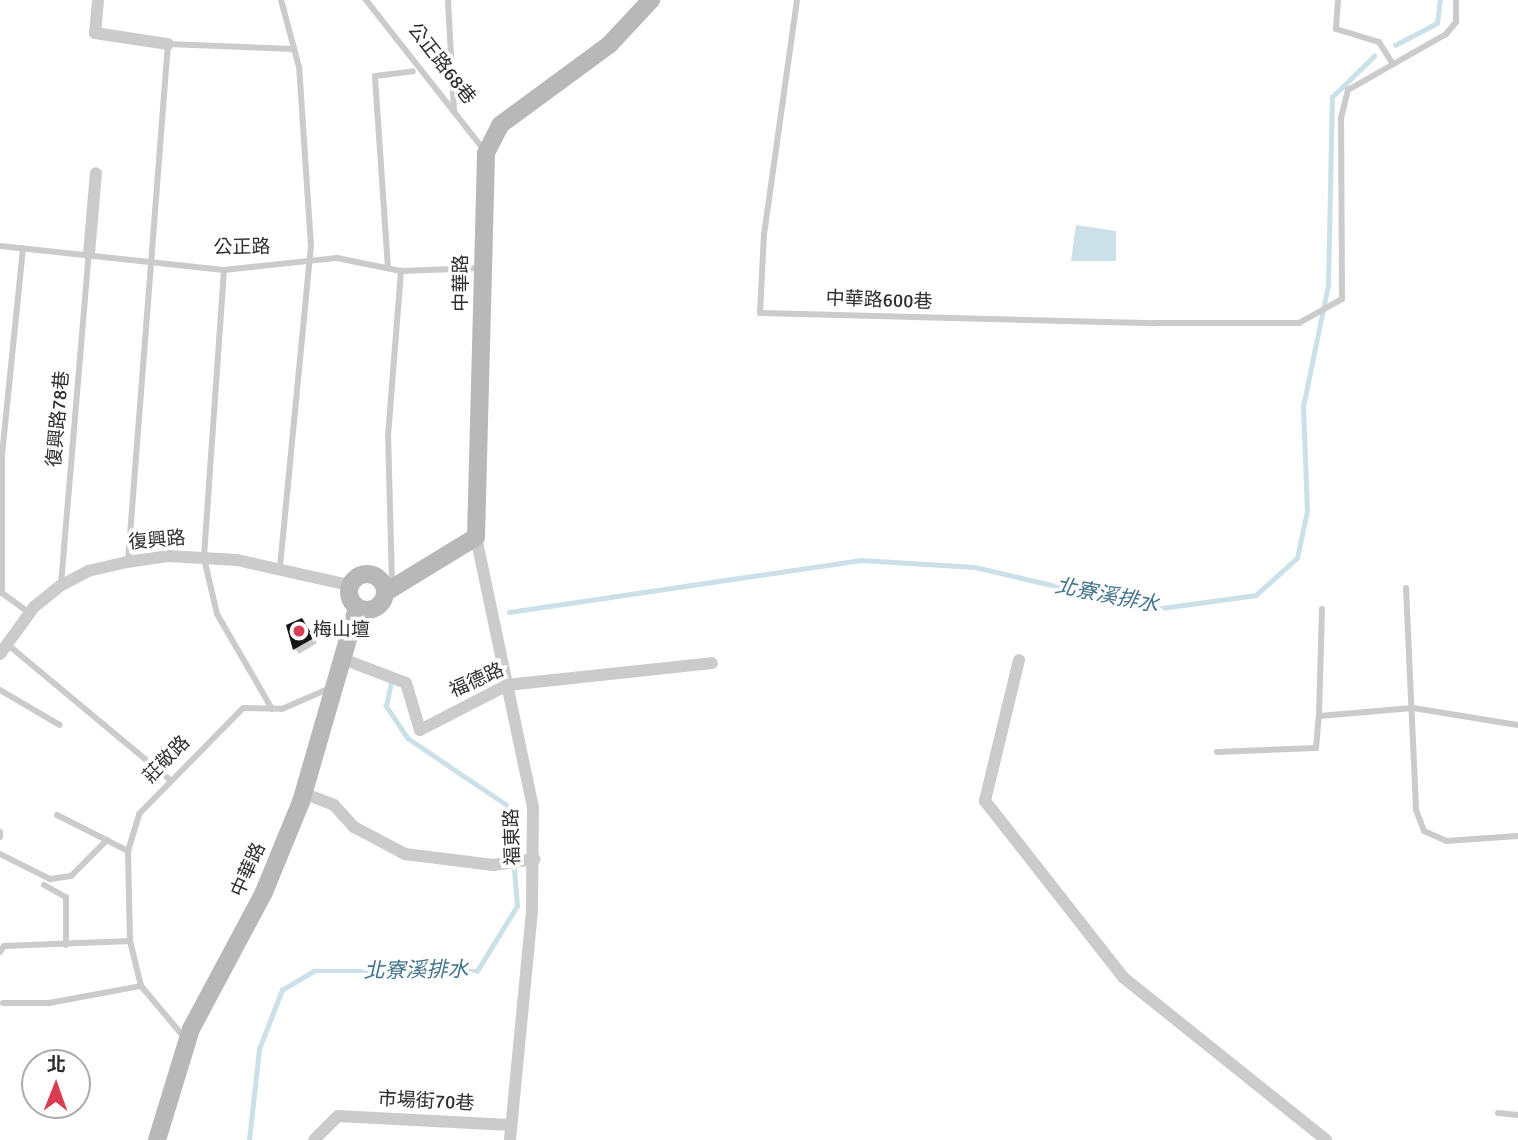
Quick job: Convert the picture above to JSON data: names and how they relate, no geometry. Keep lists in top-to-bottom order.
{
  "streets": {
    "street": [
      "中華路",
      "復興路",
      "福德路",
      "福東路",
      "市場街70巷"
    ],
    "lane": [
      "公正路68巷",
      "公正路",
      "中華路600巷",
      "復興路78巷",
      "莊敬路"
    ]
  },
  "crossings": [
    ["公正路68巷", "中華路"],
    ["公正路", "中華路"],
    ["公正路", "復興路78巷"],
    ["中華路", "復興路"],
    ["中華路", "福德路"],
    ["中華路", "莊敬路"],
    ["中華路", "福東路"],
    ["復興路78巷", "復興路"],
    ["福德路", "福東路"],
    ["福東路", "市場街70巷"]
  ],
  "water": ["北寮溪排水"],
  "places": ["梅山壇"],
  "north": "top"
}
